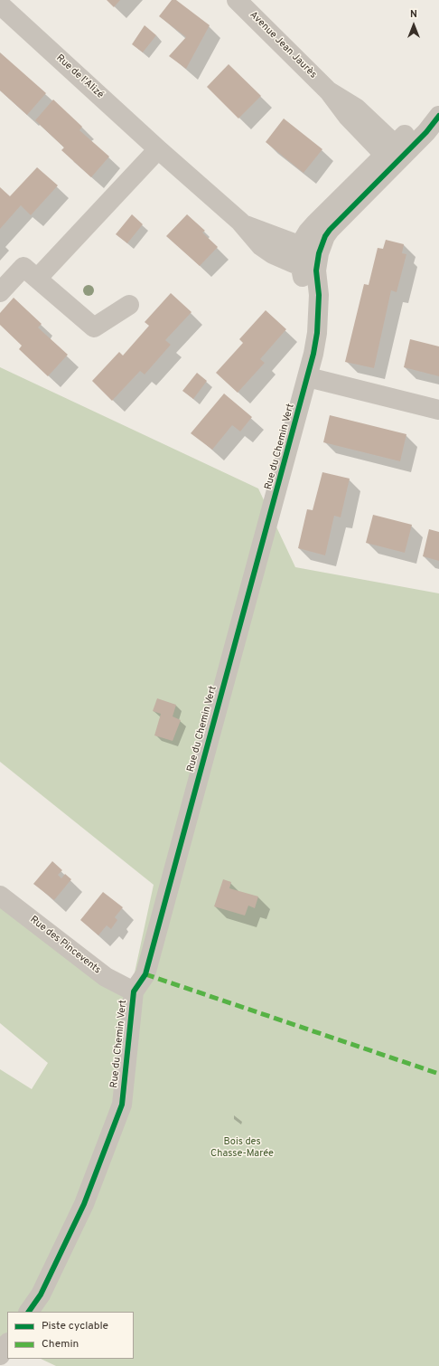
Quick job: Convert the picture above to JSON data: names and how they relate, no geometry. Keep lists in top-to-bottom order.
{
  "streets": {
    "street": [
      "Avenue Jean Jaurès",
      "Rue de l'Alizé",
      "Rue du Chemin Vert",
      "Rue des Pincevents"
    ]
  },
  "crossings": [
    ["Rue de l'Alizé", "Rue du Chemin Vert"],
    ["Rue du Chemin Vert", "Rue des Pincevents"]
  ],
  "parks": ["Bois des Chasse-Marée"],
  "legend": ["Piste cyclable", "Chemin"],
  "north": "top"
}
